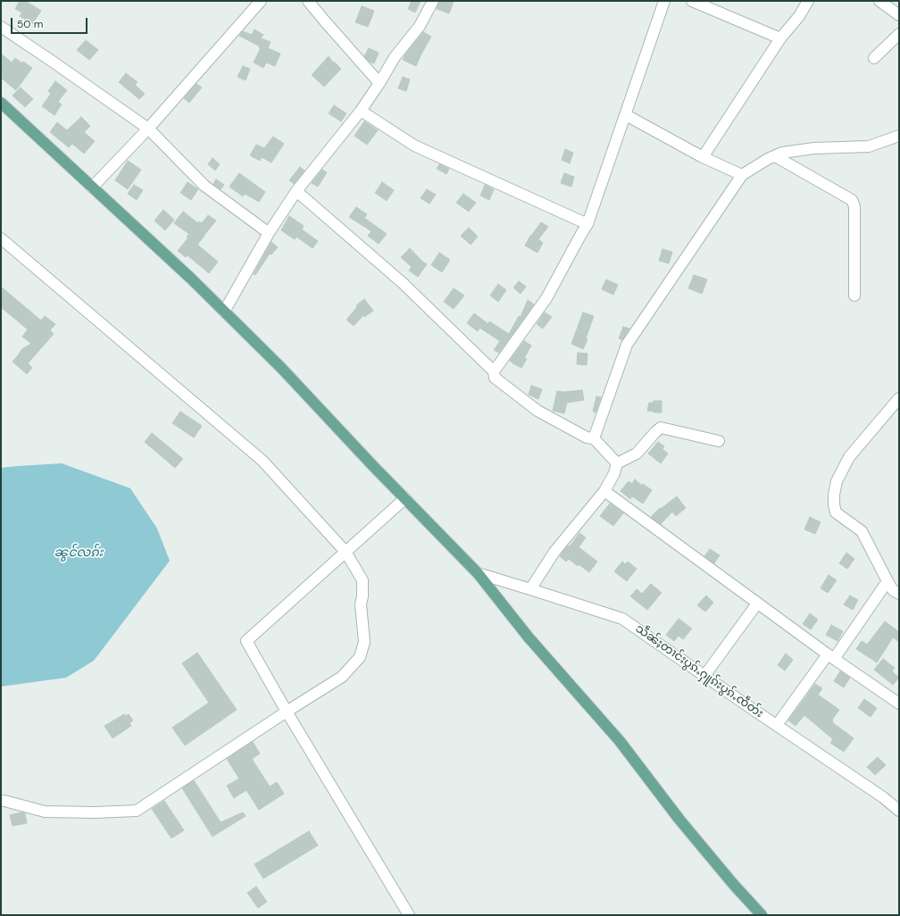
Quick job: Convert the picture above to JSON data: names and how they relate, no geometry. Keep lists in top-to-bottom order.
{
  "streets": {
    "street": ["သဵၼ်ႈတၢင်းပွၵ်ႉႁူၵ်းပွၵ်ႉၸဵတ်း"]
  },
  "water": ["ၼွင်လၵ်း"],
  "scale_bar": "50 m"
}
